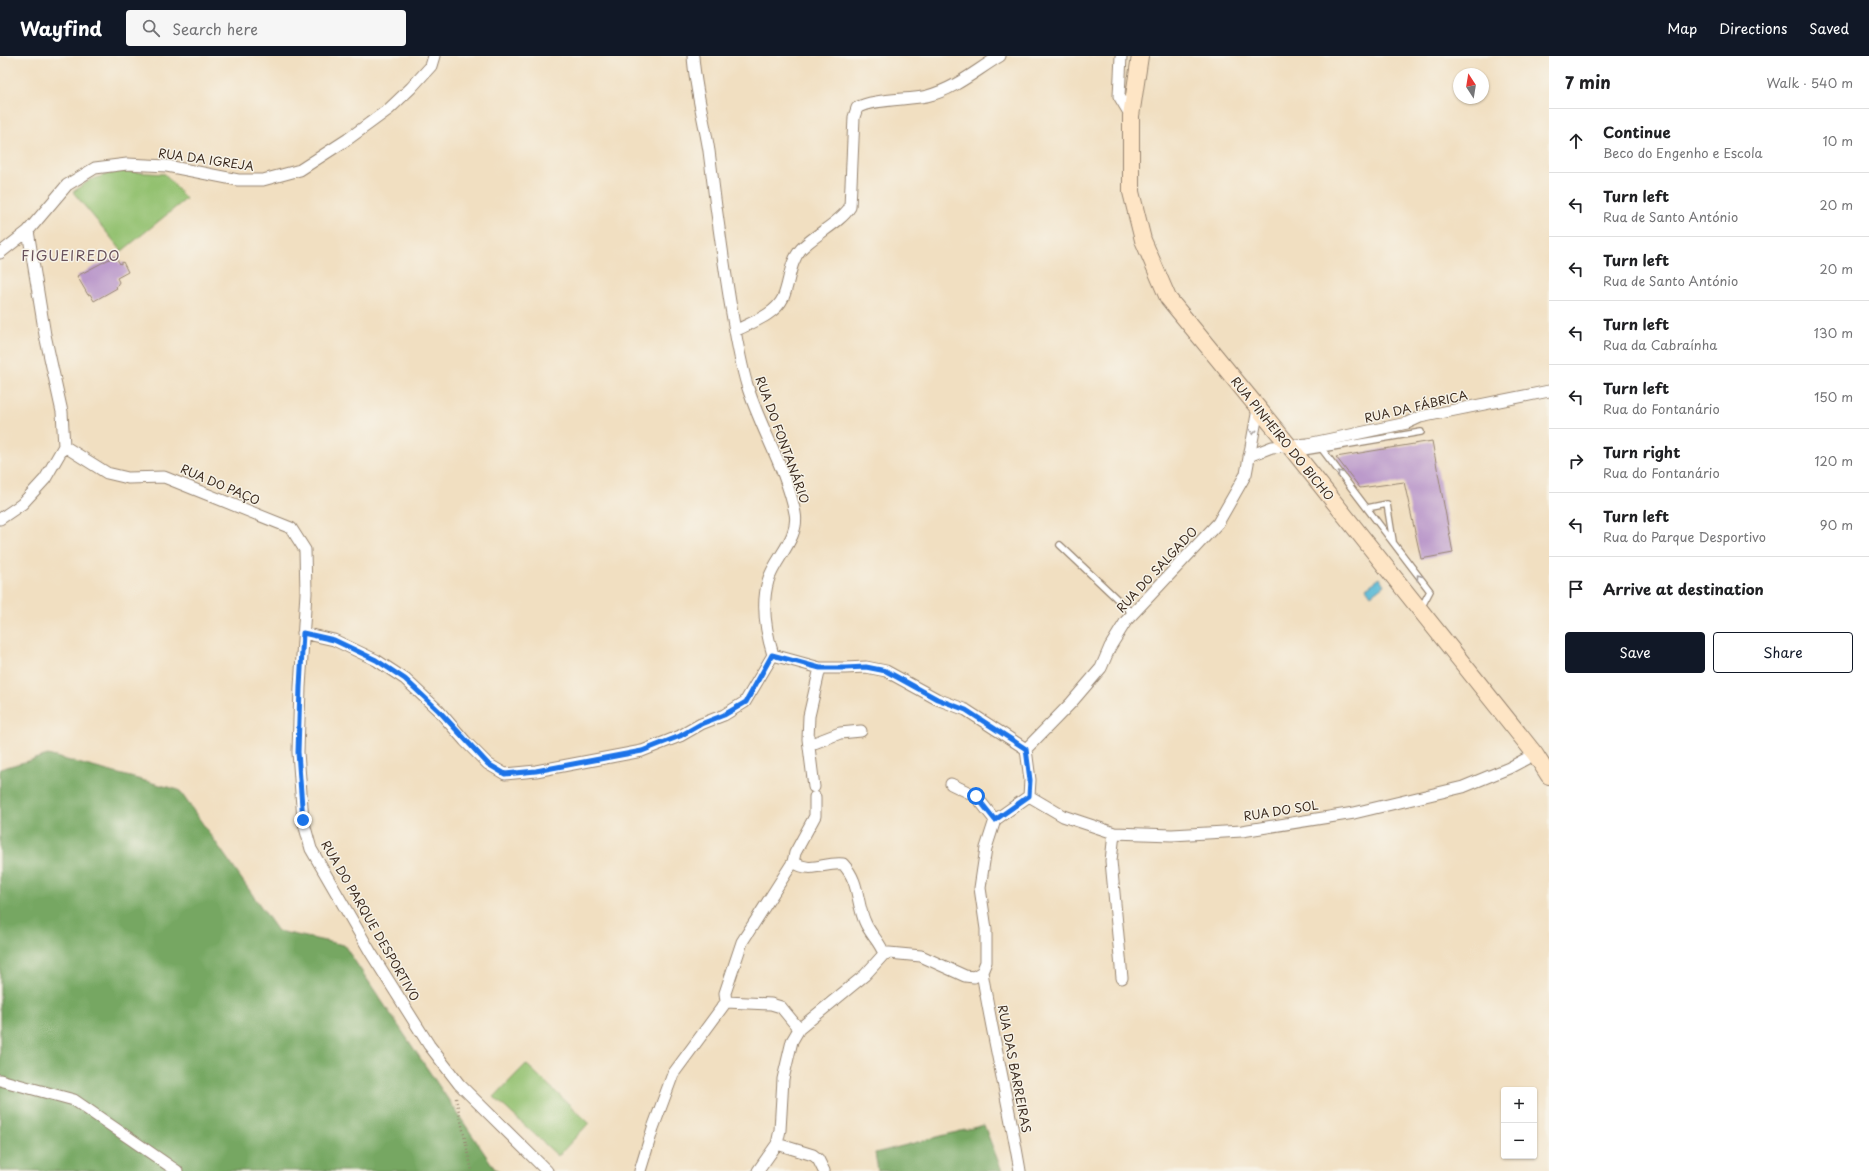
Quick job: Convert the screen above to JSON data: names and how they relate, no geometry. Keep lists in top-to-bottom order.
{
  "streets": {
    "main road": ["RUA PINHEIRO DO BICHO"],
    "street": [
      "RUA DA IGREJA",
      "RUA DA FÁBRICA",
      "RUA DO FONTANÁRIO",
      "RUA DO PAÇO",
      "RUA DO SALGADO",
      "RUA DO SOL",
      "RUA DO PARQUE DESPORTIVO",
      "RUA DAS BARREIRAS"
    ]
  },
  "crossings": [
    ["RUA DA FÁBRICA", "RUA PINHEIRO DO BICHO"],
    ["RUA PINHEIRO DO BICHO", "RUA DO SALGADO"],
    ["RUA PINHEIRO DO BICHO", "RUA DO SOL"],
    ["RUA DO PAÇO", "RUA DO PARQUE DESPORTIVO"]
  ],
  "districts": ["FIGUEIREDO"],
  "north": "top",
  "page": {
    "header": "Wayfind",
    "search": "Search here",
    "nav": ["Map", "Directions", "Saved"],
    "heading": ["7 min", "Walk · 540 m"],
    "list": [
      ["Continue", "Beco do Engenho e Escola", "10 m"],
      ["Turn left", "Rua de Santo António", "20 m"],
      ["Turn left", "Rua de Santo António", "20 m"],
      ["Turn left", "Rua da Cabraínha", "130 m"],
      ["Turn left", "Rua do Fontanário", "150 m"],
      ["Turn right", "Rua do Fontanário", "120 m"],
      ["Turn left", "Rua do Parque Desportivo", "90 m"],
      "Arrive at destination"
    ],
    "buttons": ["Save", "Share"],
    "map_buttons": ["+", "−"]
  }
}
